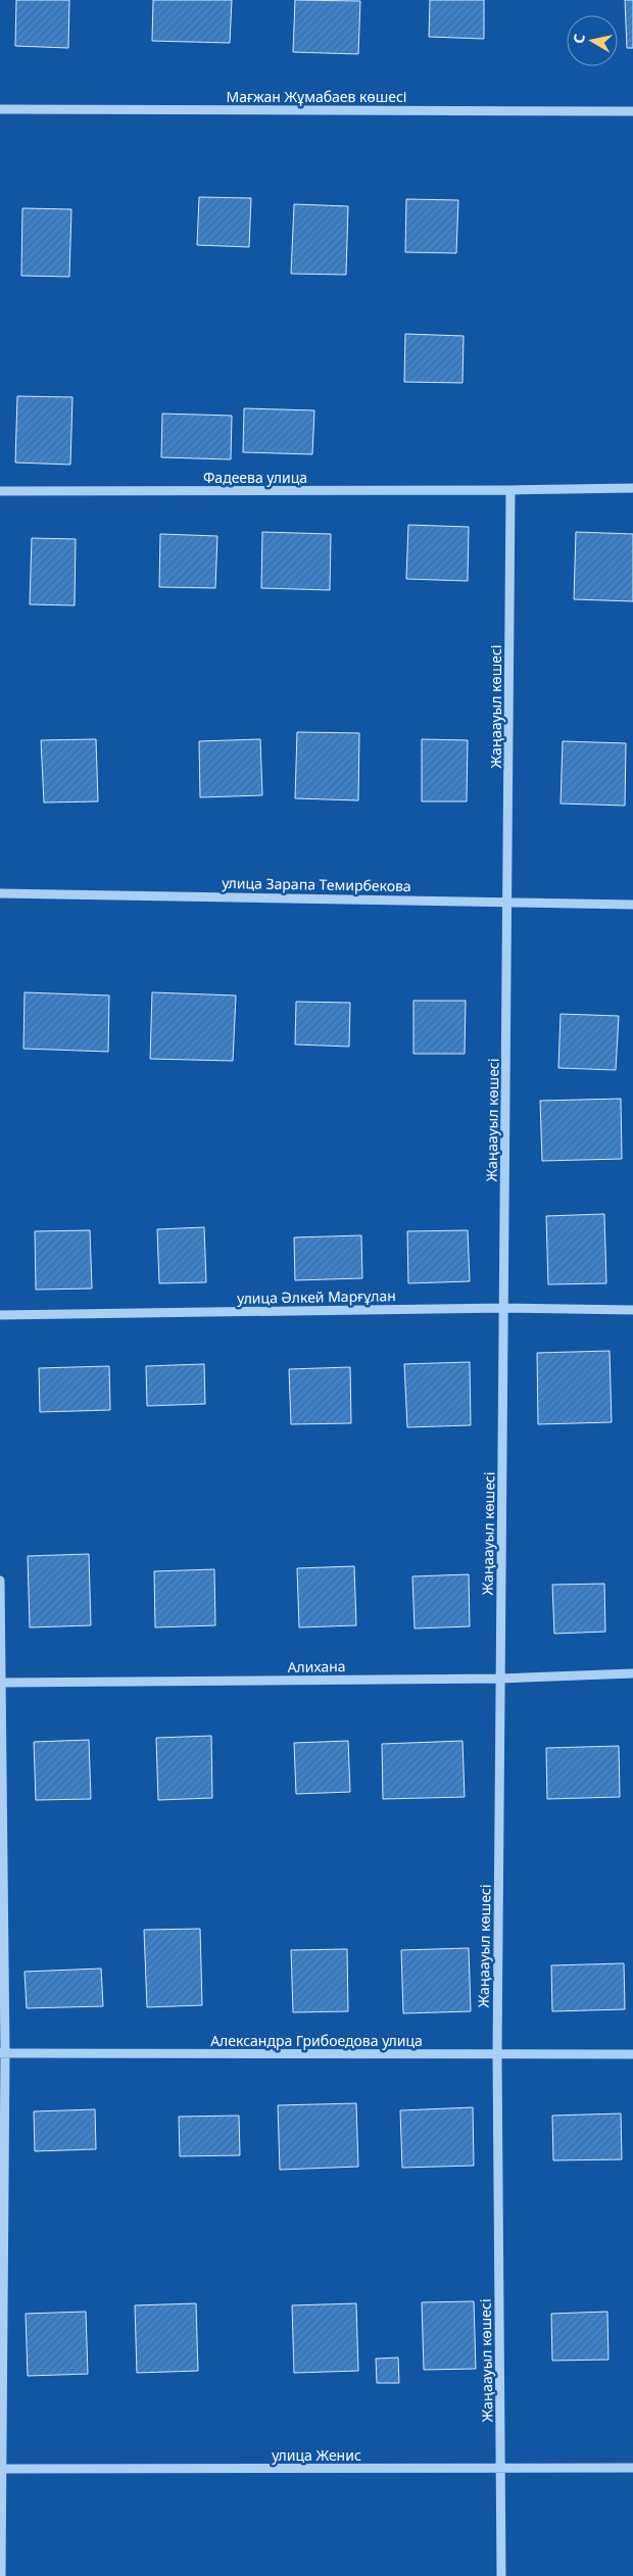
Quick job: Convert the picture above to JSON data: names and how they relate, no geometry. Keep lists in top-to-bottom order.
{
  "streets": {
    "street": [
      "Мағжан Жұмабаев көшесі",
      "Фадеева улица",
      "Жаңаауыл көшесі",
      "улица Зарапа Темирбекова",
      "улица Әлкей Марғұлан",
      "Алихана",
      "Александра Грибоедова улица",
      "улица Женис"
    ]
  },
  "crossings": [
    ["Фадеева улица", "Жаңаауыл көшесі"],
    ["Жаңаауыл көшесі", "улица Зарапа Темирбекова"],
    ["Жаңаауыл көшесі", "улица Әлкей Марғұлан"],
    ["Жаңаауыл көшесі", "Алихана"],
    ["Жаңаауыл көшесі", "Александра Грибоедова улица"],
    ["Жаңаауыл көшесі", "улица Женис"]
  ],
  "north": "left"
}
